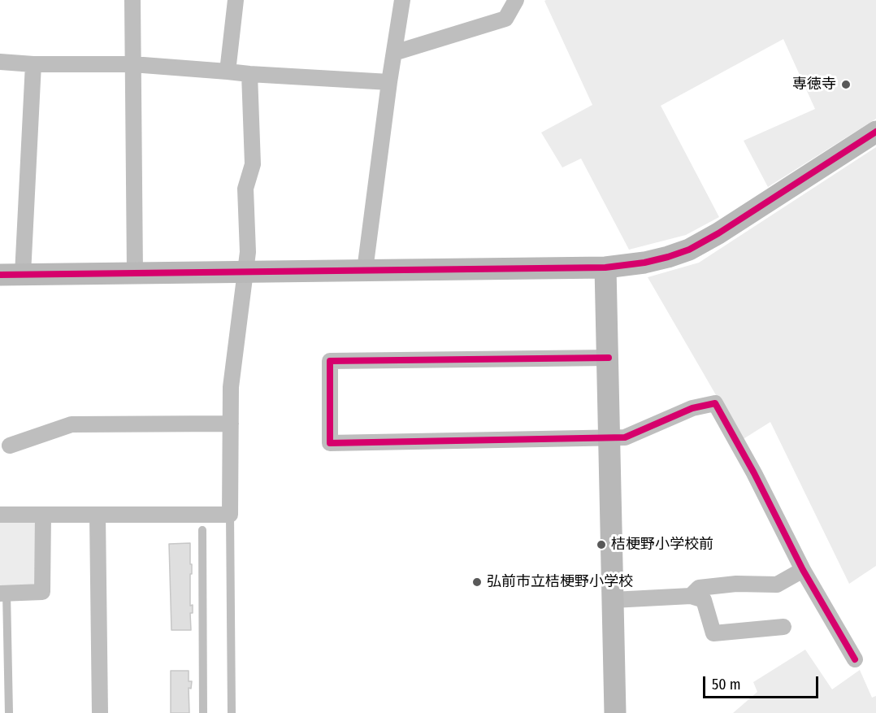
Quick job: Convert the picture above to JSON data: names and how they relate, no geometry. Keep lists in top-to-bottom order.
{
  "places": ["専徳寺", "桔梗野小学校前", "弘前市立桔梗野小学校"],
  "scale_bar": "50 m"
}
